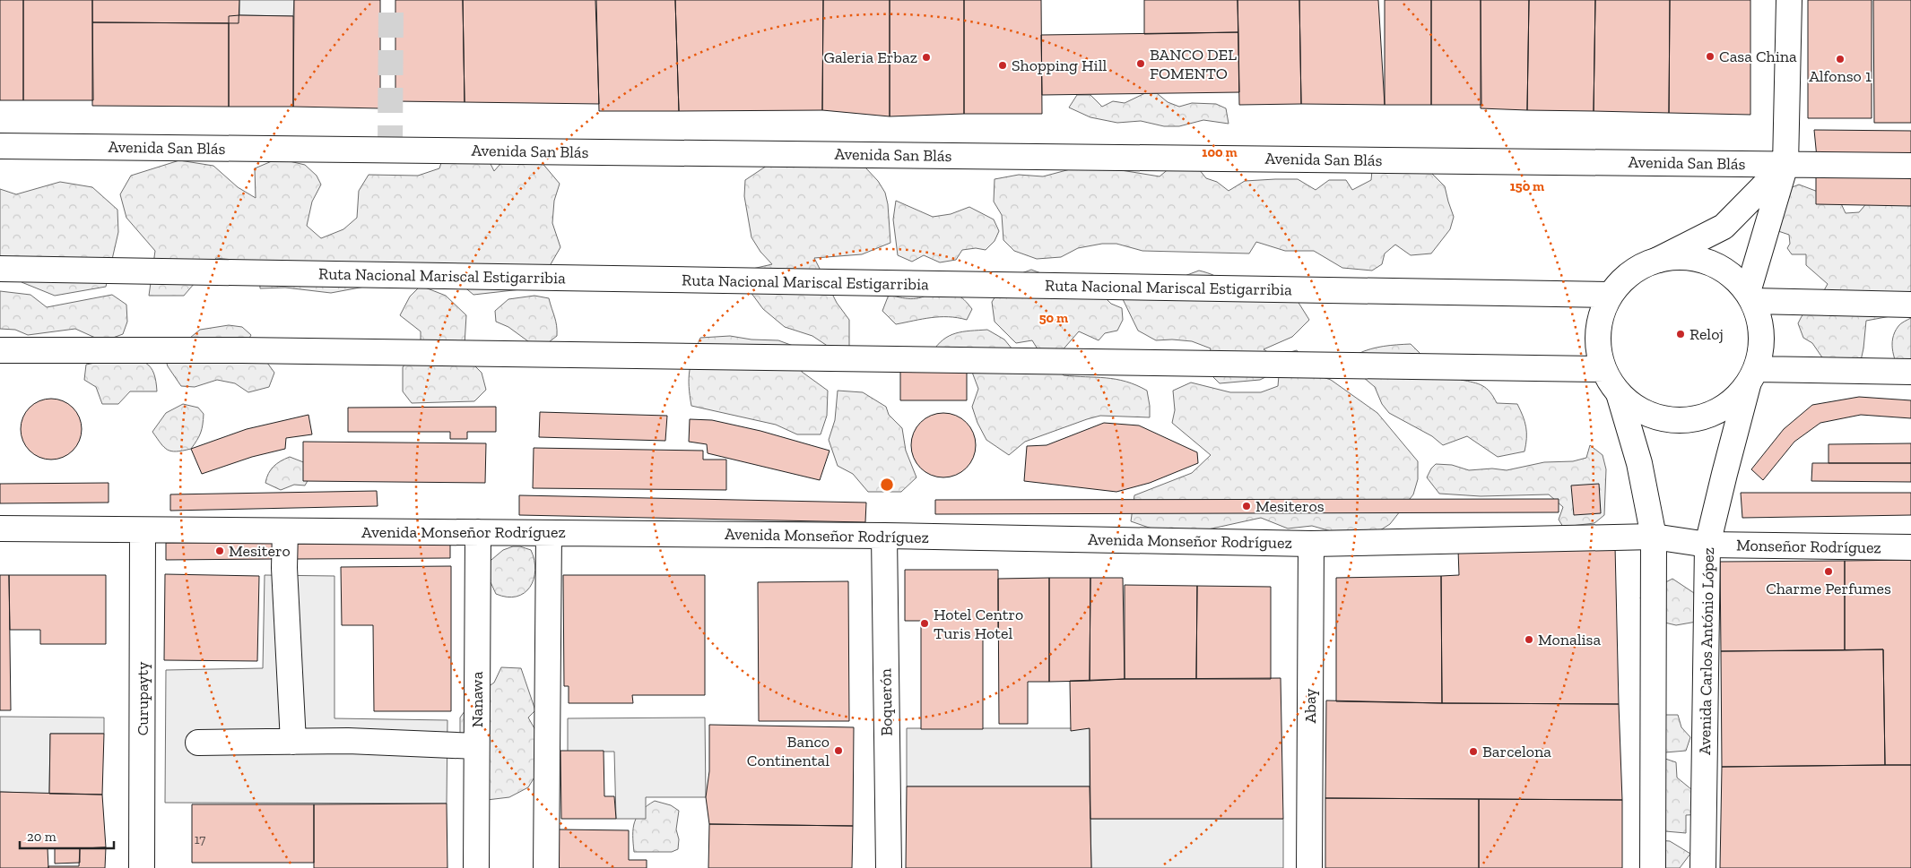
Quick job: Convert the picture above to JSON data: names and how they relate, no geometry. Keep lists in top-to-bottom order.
{
  "streets": {
    "main road": [
      "Avenida San Blás",
      "Ruta Nacional Mariscal Estigarribia",
      "Avenida Monseñor Rodríguez",
      "Monseñor Rodríguez",
      "Avenida Carlos António López",
      "Curupayty",
      "Nanawa",
      "Boquerón",
      "Abay"
    ]
  },
  "crossings": [
    ["Avenida Monseñor Rodríguez", "Monseñor Rodríguez"],
    ["Avenida Monseñor Rodríguez", "Curupayty"],
    ["Avenida Monseñor Rodríguez", "Nanawa"],
    ["Avenida Monseñor Rodríguez", "Boquerón"],
    ["Avenida Monseñor Rodríguez", "Abay"],
    ["Monseñor Rodríguez", "Avenida Carlos António López"]
  ],
  "places": [
    "Casa China",
    "Galeria Erbaz",
    "Alfonso 1",
    "BANCO DEL FOMENTO",
    "Shopping Hill",
    "Reloj",
    "Mesiteros",
    "Mesitero",
    "Charme Perfumes",
    "Hotel Centro Turis Hotel",
    "Monalisa",
    "Banco Continental",
    "Barcelona"
  ],
  "house_numbers": ["17"],
  "scale_bar": "20 m",
  "rings": ["100 m", "150 m", "50 m"]
}
